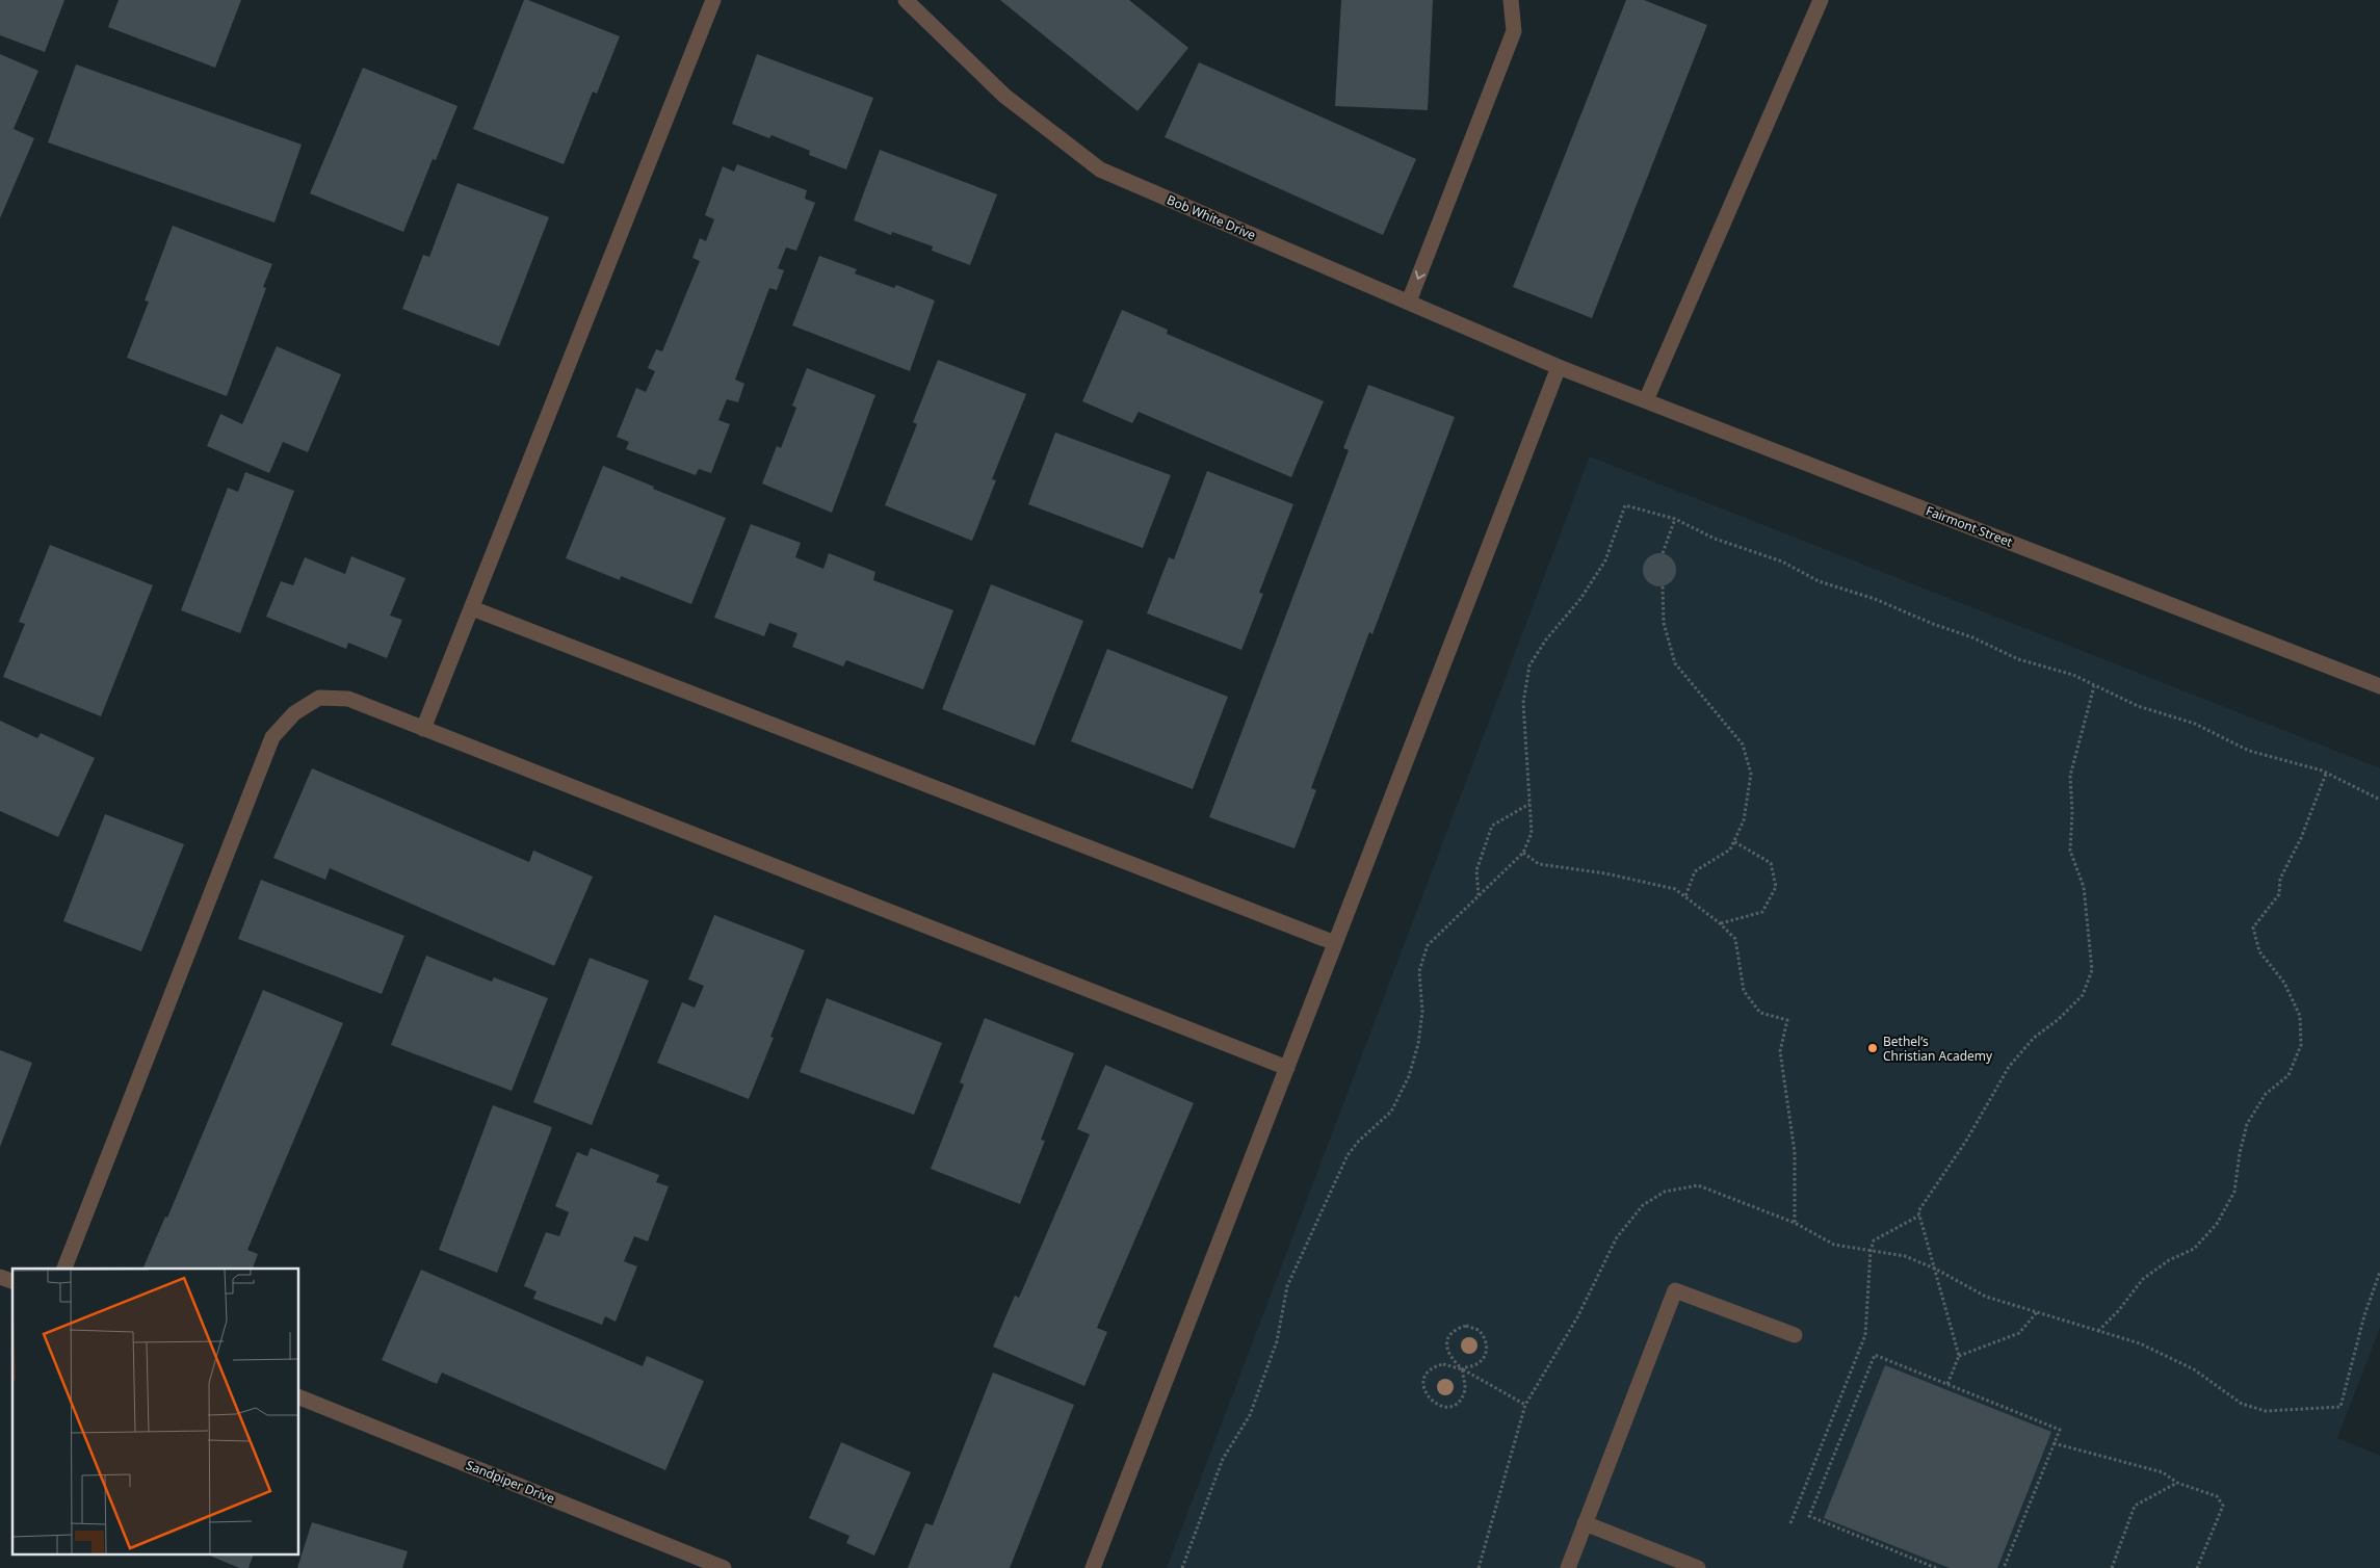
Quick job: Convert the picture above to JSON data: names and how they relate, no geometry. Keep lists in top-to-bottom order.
{
  "streets": {
    "street": ["Bob White Drive", "Fairmont Street", "Sandpiper Drive"]
  },
  "crossings": [
    ["Bob White Drive", "Fairmont Street"]
  ],
  "places": ["Bethel’s Christian Academy"]
}
